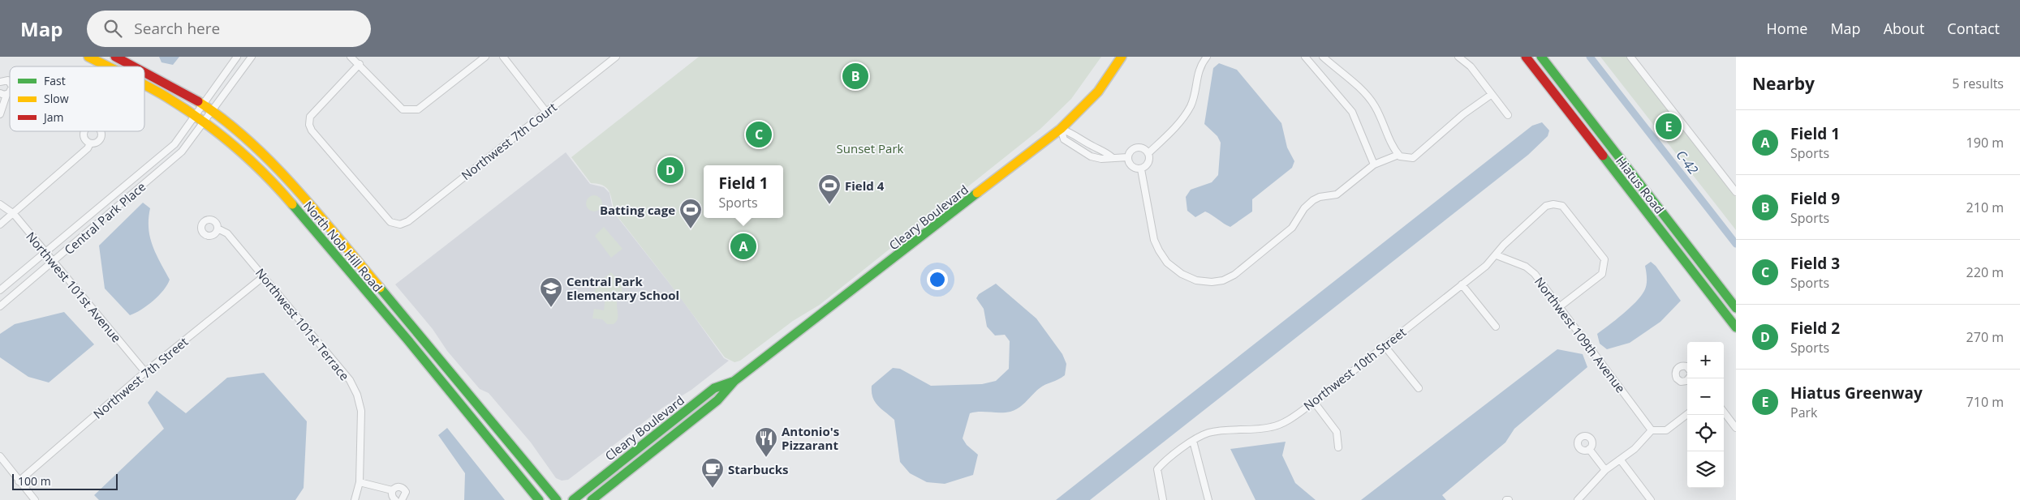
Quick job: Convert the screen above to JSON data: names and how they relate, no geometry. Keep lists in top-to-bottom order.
{
  "streets": {
    "main road": ["Hiatus Road", "Cleary Boulevard", "North Nob Hill Road"],
    "street": [
      "Northwest 7th Court",
      "Central Park Place",
      "Northwest 101st Avenue",
      "Northwest 101st Terrace",
      "Northwest 109th Avenue",
      "Northwest 10th Street",
      "Northwest 7th Street"
    ]
  },
  "crossings": [
    ["Central Park Place", "North Nob Hill Road"],
    ["Central Park Place", "Northwest 101st Avenue"],
    ["Northwest 101st Avenue", "Northwest 7th Street"],
    ["Northwest 101st Terrace", "Northwest 7th Street"],
    ["Northwest 109th Avenue", "Northwest 10th Street"]
  ],
  "water": ["C-42"],
  "parks": ["Sunset Park"],
  "places": {
    "sports": ["Field 4", "Batting cage"],
    "school or university": ["Central Park Elementary School"],
    "restaurant": ["Antonio's Pizzarant"],
    "cafe": ["Starbucks"]
  },
  "legend": ["Fast", "Slow", "Jam"],
  "scale_bar": "100 m",
  "page": {
    "header": "Map",
    "search": "Search here",
    "nav": [
      "Home",
      "Map",
      "About",
      "Contact"
    ],
    "heading": ["Nearby", "5 results"],
    "pins": [
      "B",
      "E",
      "C",
      "D",
      "A"
    ],
    "list": [
      {
        "mark": "A",
        "name": "Field 1",
        "note": "Sports",
        "value": "190 m"
      },
      {
        "mark": "B",
        "name": "Field 9",
        "note": "Sports",
        "value": "210 m"
      },
      {
        "mark": "C",
        "name": "Field 3",
        "note": "Sports",
        "value": "220 m"
      },
      {
        "mark": "D",
        "name": "Field 2",
        "note": "Sports",
        "value": "270 m"
      },
      {
        "mark": "E",
        "name": "Hiatus Greenway",
        "note": "Park",
        "value": "710 m"
      }
    ],
    "popup": ["Field 1", "Sports"],
    "map_buttons": ["+", "−"],
    "scale": "100 m"
  }
}
